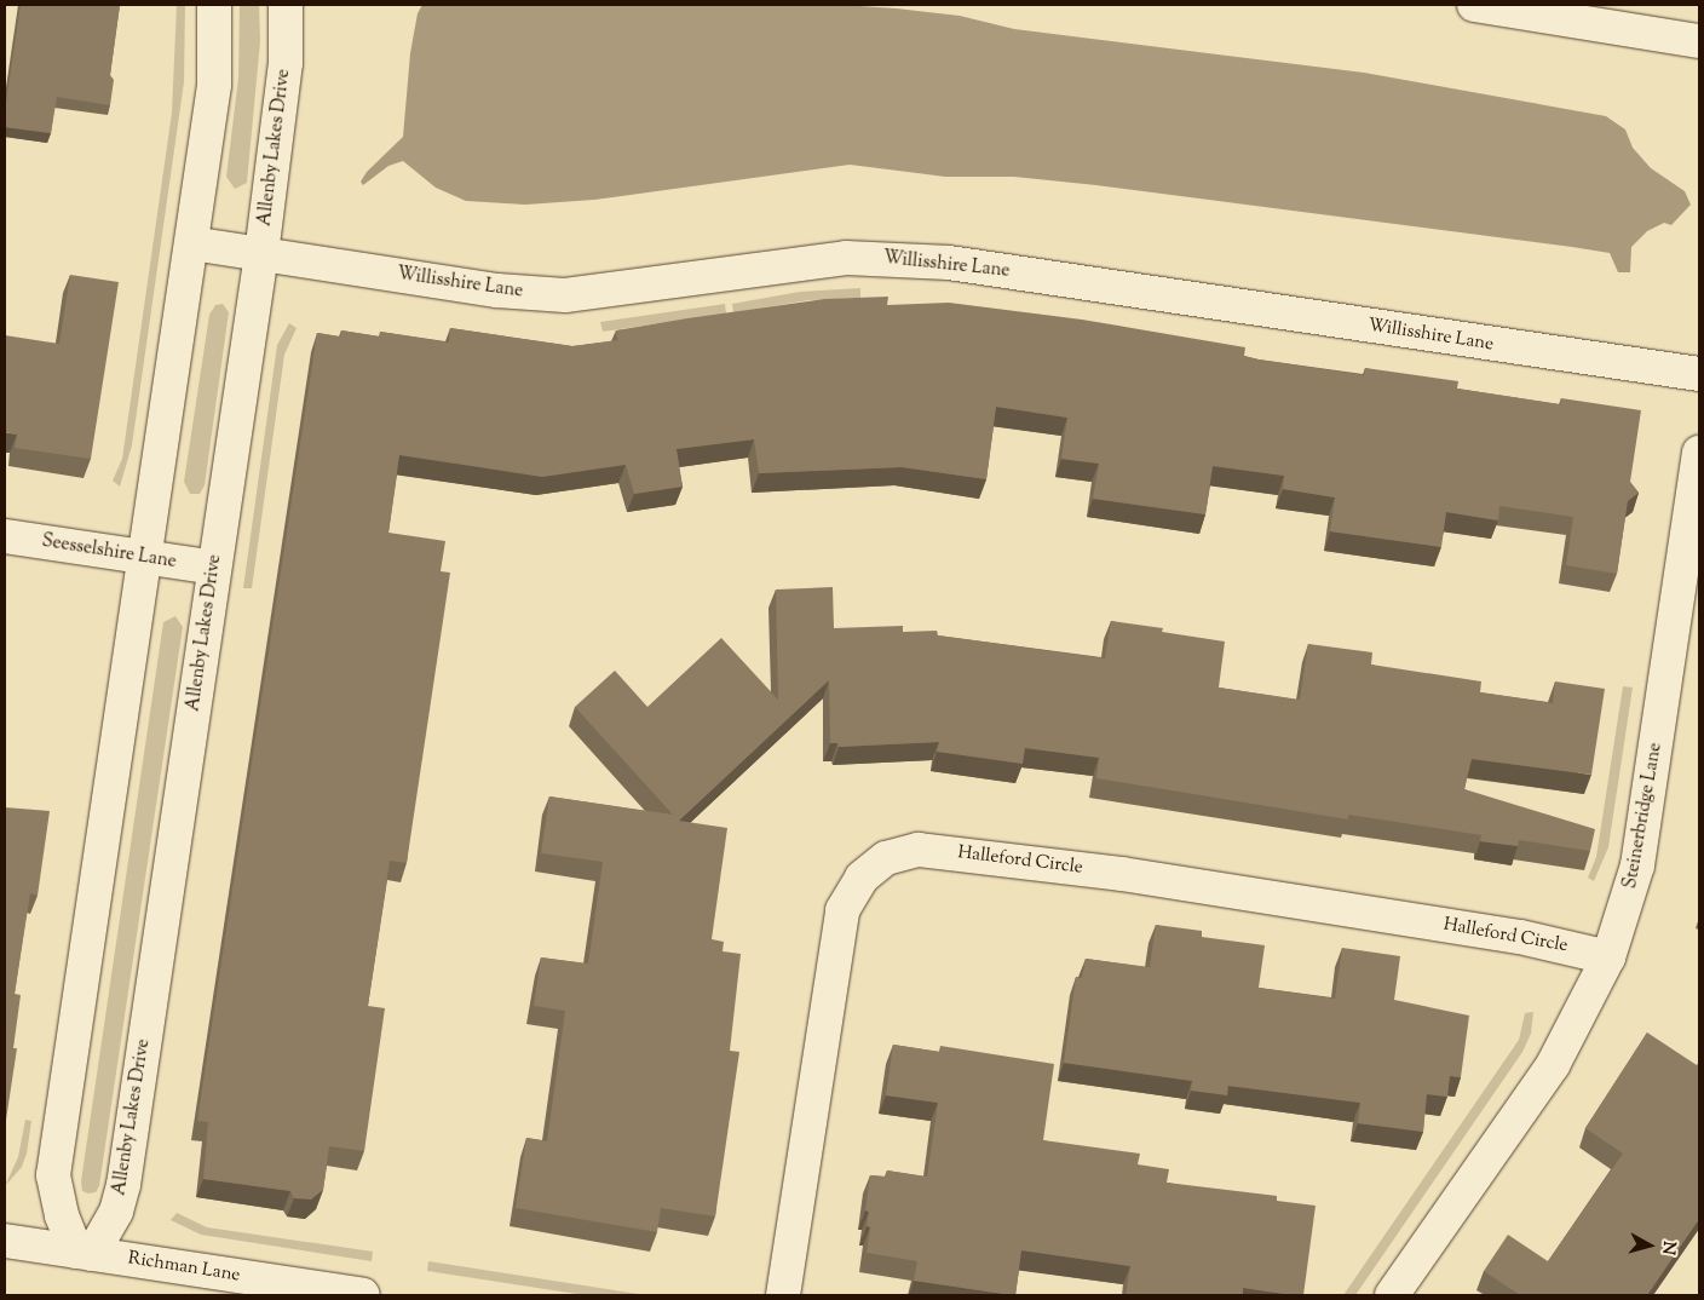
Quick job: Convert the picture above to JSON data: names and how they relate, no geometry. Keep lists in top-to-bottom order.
{
  "streets": {
    "street": [
      "Allenby Lakes Drive",
      "Willisshire Lane",
      "Seesselshire Lane",
      "Steinerbridge Lane",
      "Halleford Circle",
      "Richman Lane"
    ]
  },
  "crossings": [
    ["Allenby Lakes Drive", "Willisshire Lane"],
    ["Allenby Lakes Drive", "Seesselshire Lane"],
    ["Allenby Lakes Drive", "Richman Lane"],
    ["Steinerbridge Lane", "Halleford Circle"]
  ],
  "north": "right"
}
